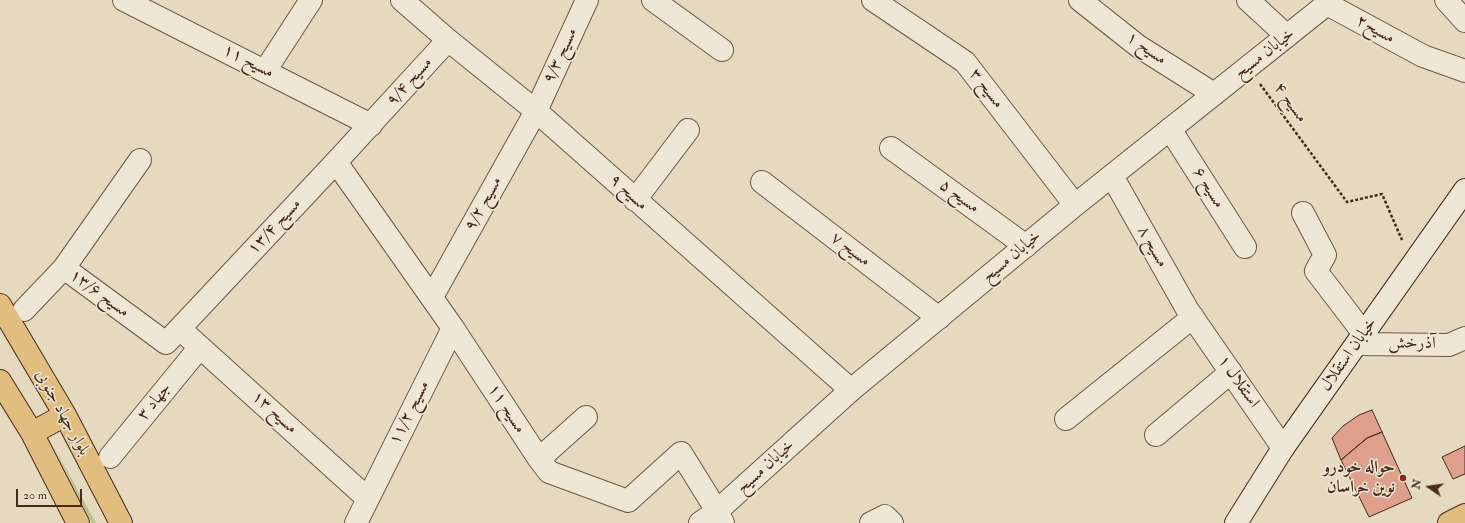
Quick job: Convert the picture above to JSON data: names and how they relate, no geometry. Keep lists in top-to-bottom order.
{
  "streets": {
    "main road": ["بلوار جهاد جنوبی"],
    "street": [
      "مسیح۲",
      "مسیح ۱",
      "خیابان مسیح",
      "مسیح ۹/۳",
      "مسیح ۱۱",
      "مسیح ۹/۴",
      "مسیح ۳",
      "مسیح ۶",
      "مسیح ۹",
      "مسیح ۵",
      "مسیح ۹/۲",
      "مسیح ۱۳/۴",
      "مسیح ۸",
      "مسیح ۷",
      "مسیح ۱۳/۶",
      "آذرخش",
      "خیابان استقلال",
      "استقلال ۱",
      "جهاد ۳",
      "مسیح ۱۳",
      "مسیح ۱۱/۲"
    ],
    "path": ["مسیح ۴"]
  },
  "crossings": [
    ["مسیح۲", "خیابان مسیح"],
    ["مسیح ۱", "خیابان مسیح"],
    ["خیابان مسیح", "مسیح ۱۱"],
    ["خیابان مسیح", "مسیح ۳"],
    ["خیابان مسیح", "مسیح ۴"],
    ["خیابان مسیح", "مسیح ۶"],
    ["خیابان مسیح", "مسیح ۹"],
    ["خیابان مسیح", "مسیح ۵"],
    ["خیابان مسیح", "مسیح ۸"],
    ["خیابان مسیح", "مسیح ۷"],
    ["مسیح ۹/۳", "مسیح ۹"],
    ["مسیح ۹/۳", "مسیح ۹/۲"],
    ["مسیح ۱۱", "مسیح ۹/۴"],
    ["مسیح ۱۱", "مسیح ۹/۲"],
    ["مسیح ۱۱", "مسیح ۱۳/۴"],
    ["مسیح ۱۱", "مسیح ۱۱/۲"],
    ["مسیح ۹/۴", "مسیح ۹"],
    ["مسیح ۹/۴", "مسیح ۱۳/۴"],
    ["مسیح ۴", "خیابان استقلال"],
    ["مسیح ۹", "مسیح ۹/۲"],
    ["مسیح ۱۳/۴", "مسیح ۱۳/۶"],
    ["مسیح ۱۳/۴", "مسیح ۱۳"],
    ["مسیح ۸", "استقلال ۱"],
    ["مسیح ۱۳/۶", "مسیح ۱۳"],
    ["آذرخش", "خیابان استقلال"],
    ["خیابان استقلال", "استقلال ۱"],
    ["جهاد ۳", "مسیح ۱۳"],
    ["مسیح ۱۳", "مسیح ۱۱/۲"]
  ],
  "places": ["حواله خودرو نوین خراسان"],
  "scale_bar": "20 m",
  "north": "left"
}
